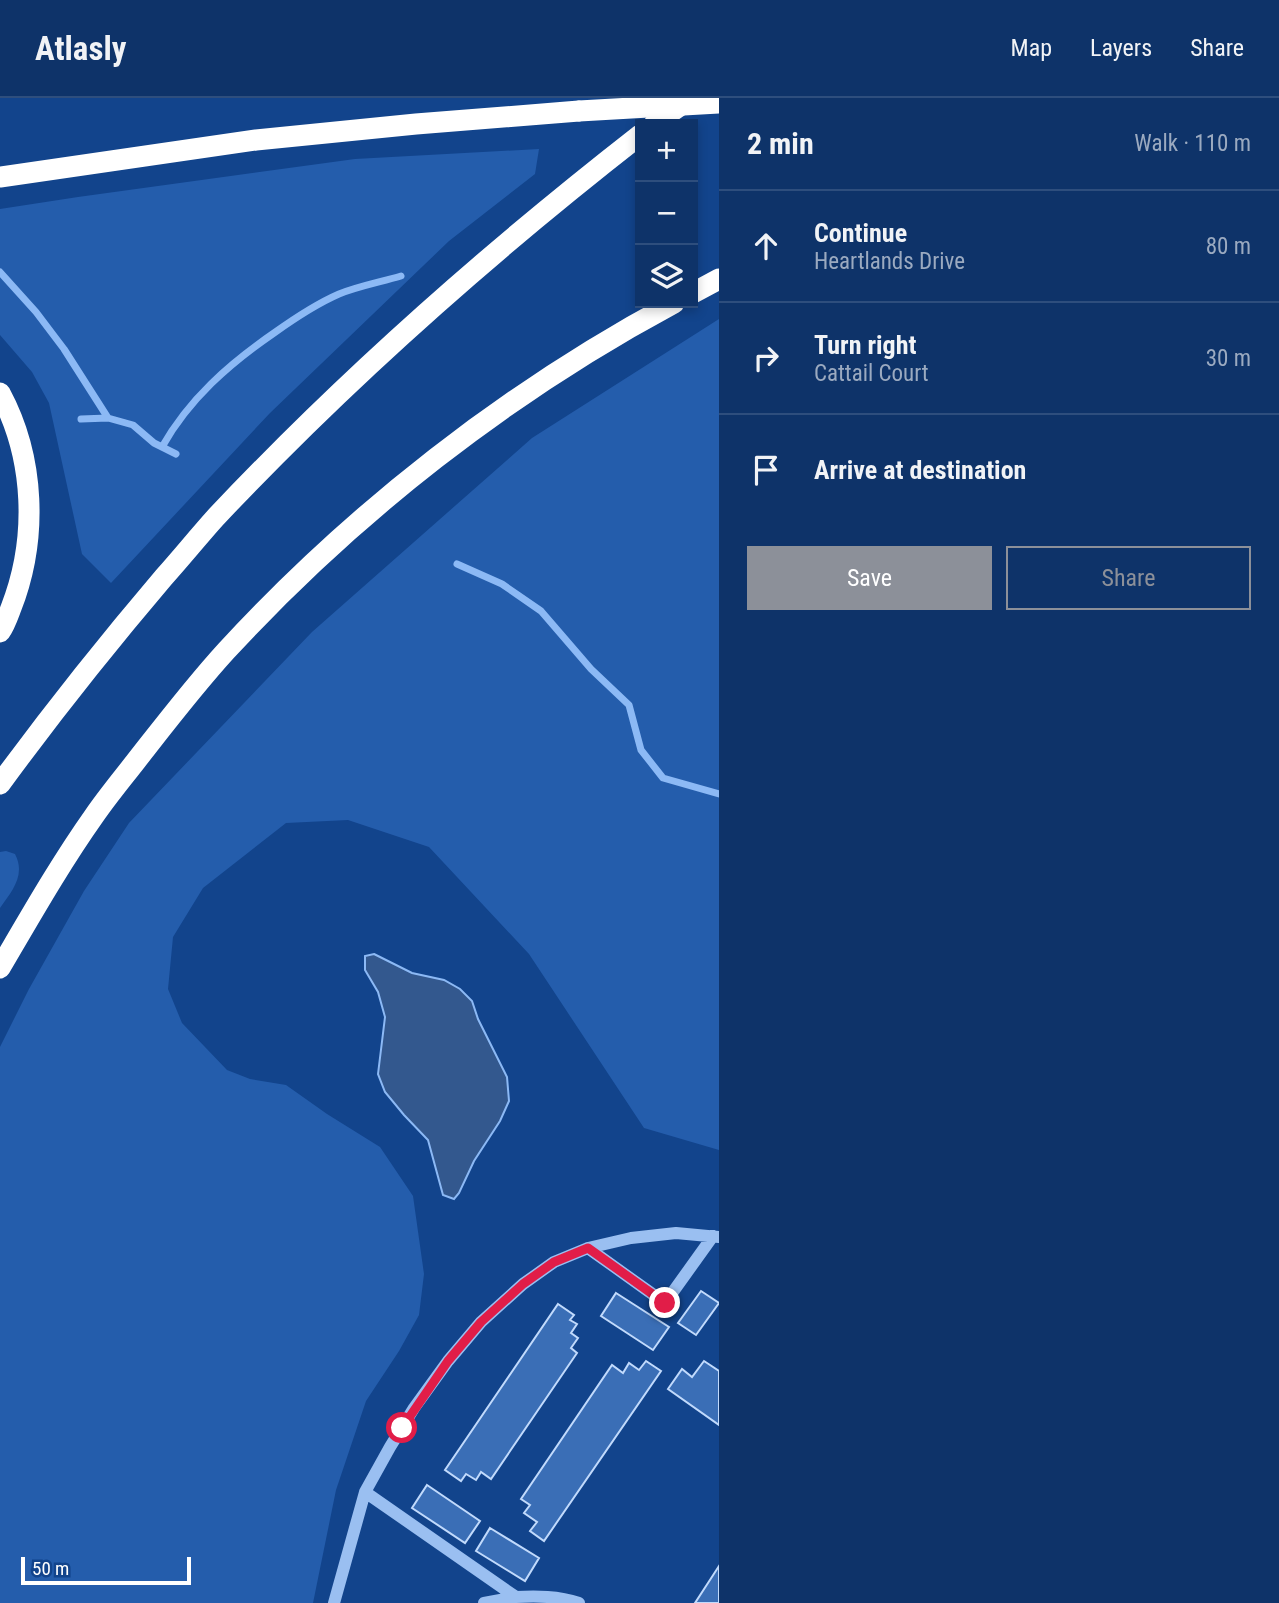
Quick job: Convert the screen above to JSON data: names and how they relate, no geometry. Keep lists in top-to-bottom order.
{
  "scale_bar": "50 m",
  "page": {
    "header": "Atlasly",
    "nav": ["Map", "Layers", "Share"],
    "heading": ["2 min", "Walk · 110 m"],
    "map_buttons": ["+", "−"],
    "list": [
      ["Continue", "Heartlands Drive", "80 m"],
      ["Turn right", "Cattail Court", "30 m"],
      "Arrive at destination"
    ],
    "buttons": ["Save", "Share"],
    "scale": "50 m"
  }
}
